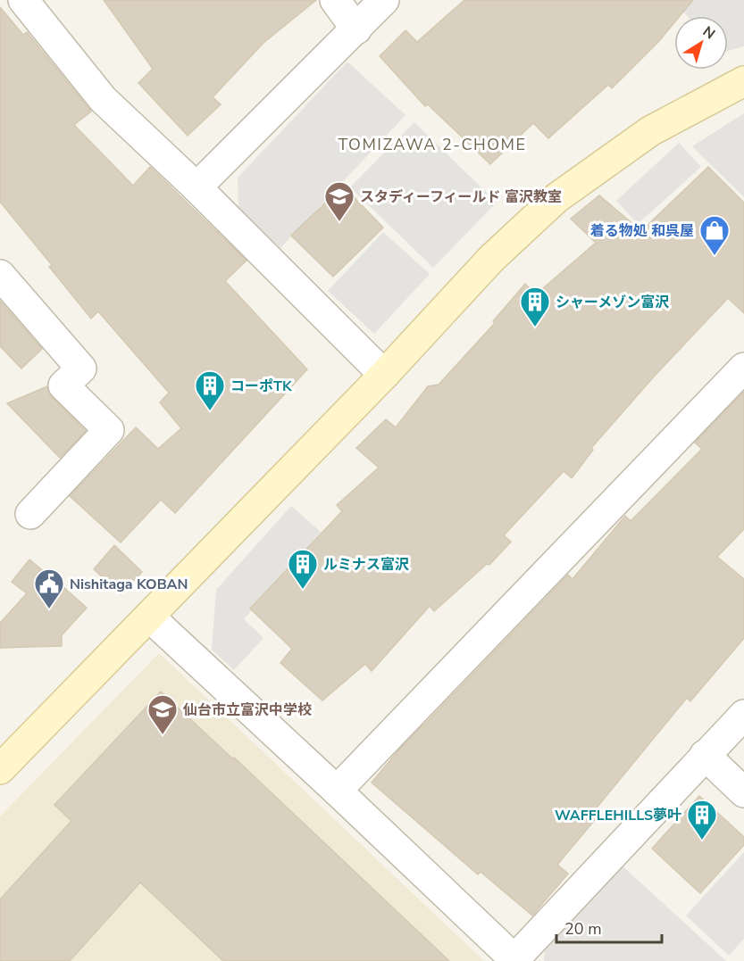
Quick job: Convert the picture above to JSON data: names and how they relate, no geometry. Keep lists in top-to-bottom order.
{
  "districts": ["TOMIZAWA 2-CHOME"],
  "places": {
    "school or university": ["スタディーフィールド 富沢教室", "仙台市立富沢中学校"],
    "shop": ["着る物処 和呉屋"],
    "building": [
      "シャーメゾン富沢",
      "コーポTK",
      "ルミナス富沢",
      "WAFFLEHILLS夢叶"
    ],
    "public building": ["Nishitaga KOBAN"]
  },
  "scale_bar": "20 m",
  "north": "top right"
}
